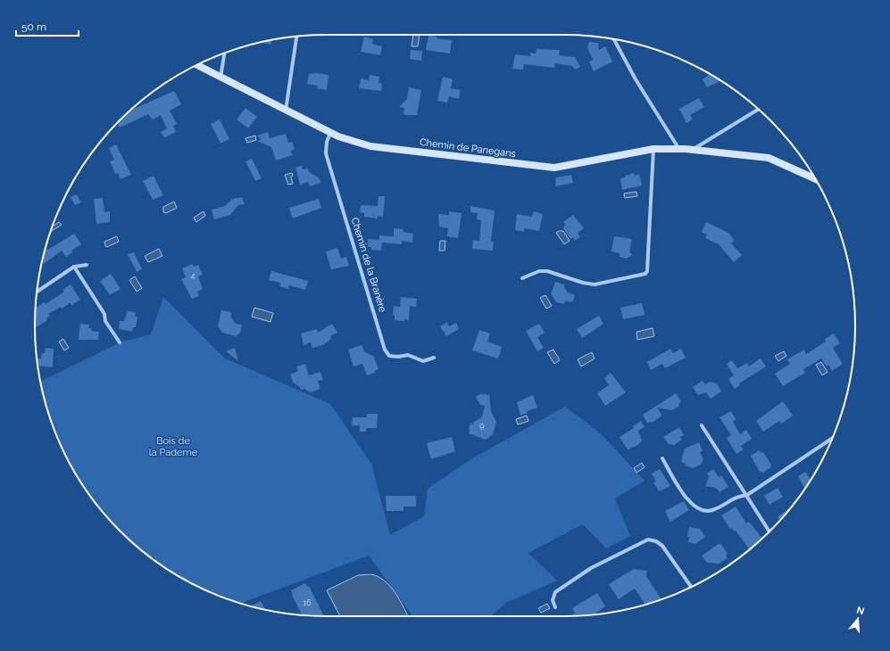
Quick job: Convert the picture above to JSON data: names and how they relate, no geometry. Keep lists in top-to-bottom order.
{
  "streets": {
    "street": ["Chemin de Panegans", "Chemin de la Branère"]
  },
  "crossings": [
    ["Chemin de Panegans", "Chemin de la Branère"]
  ],
  "parks": ["Bois de la Paderne"],
  "house_numbers": ["4", "9", "16"],
  "scale_bar": "50 m",
  "north": "top"
}
